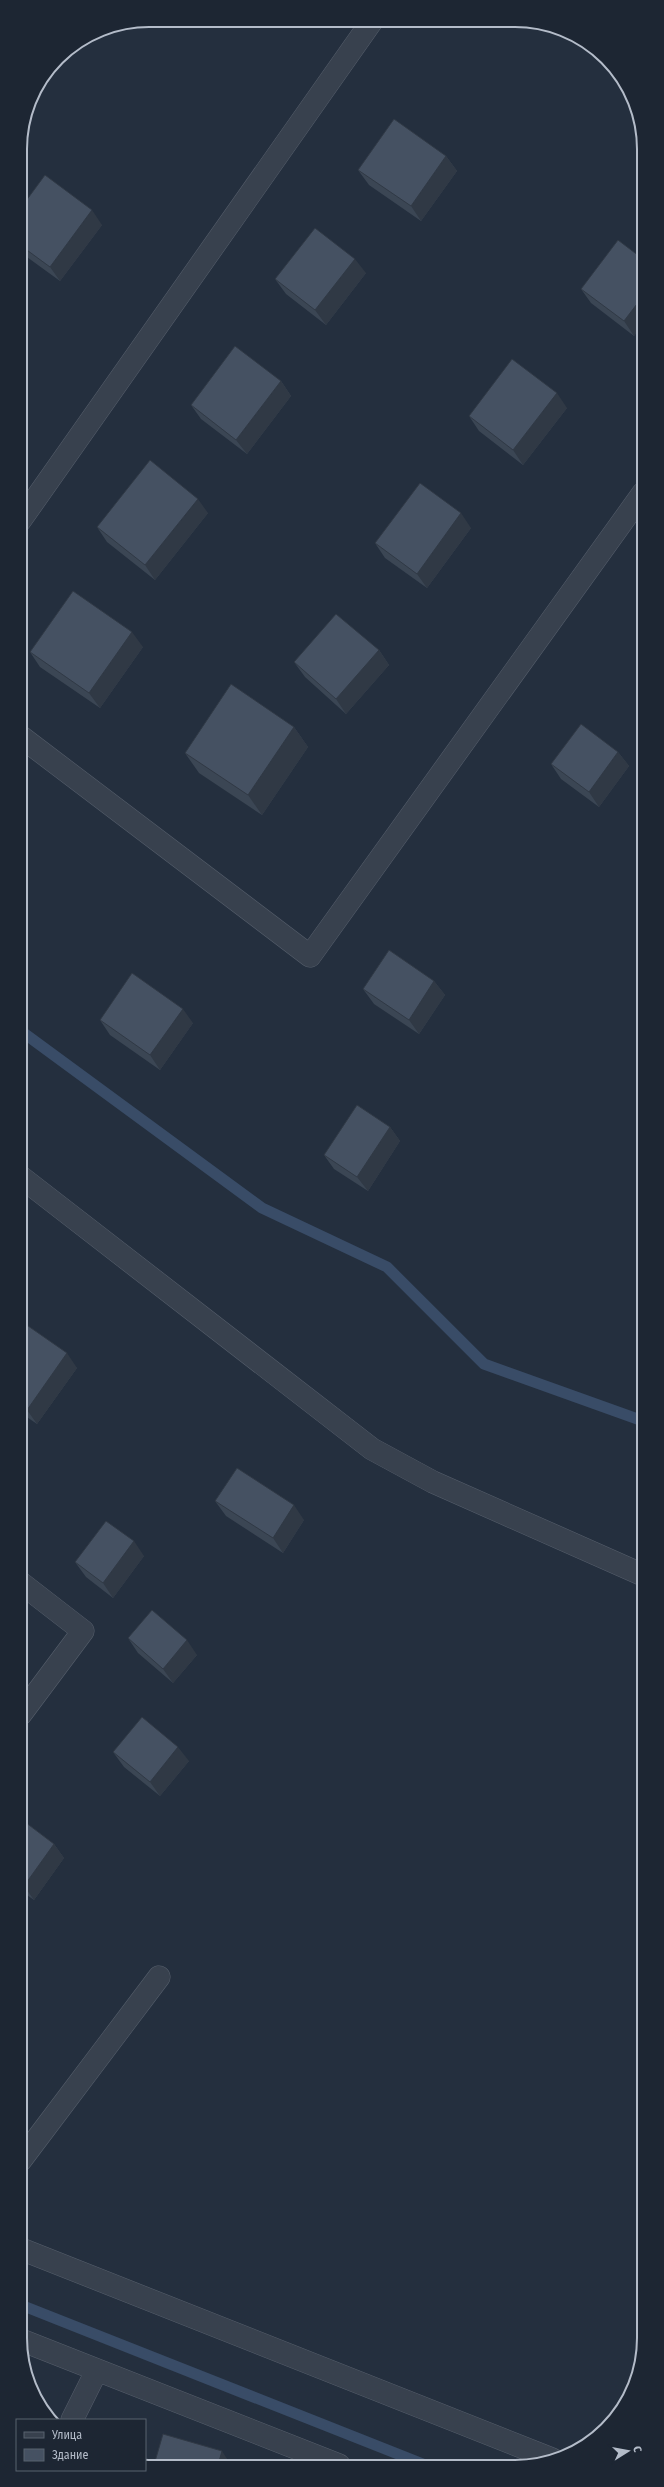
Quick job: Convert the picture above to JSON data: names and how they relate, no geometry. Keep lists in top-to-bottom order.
{
  "legend": ["Улица", "Здание"],
  "north": "right"
}
